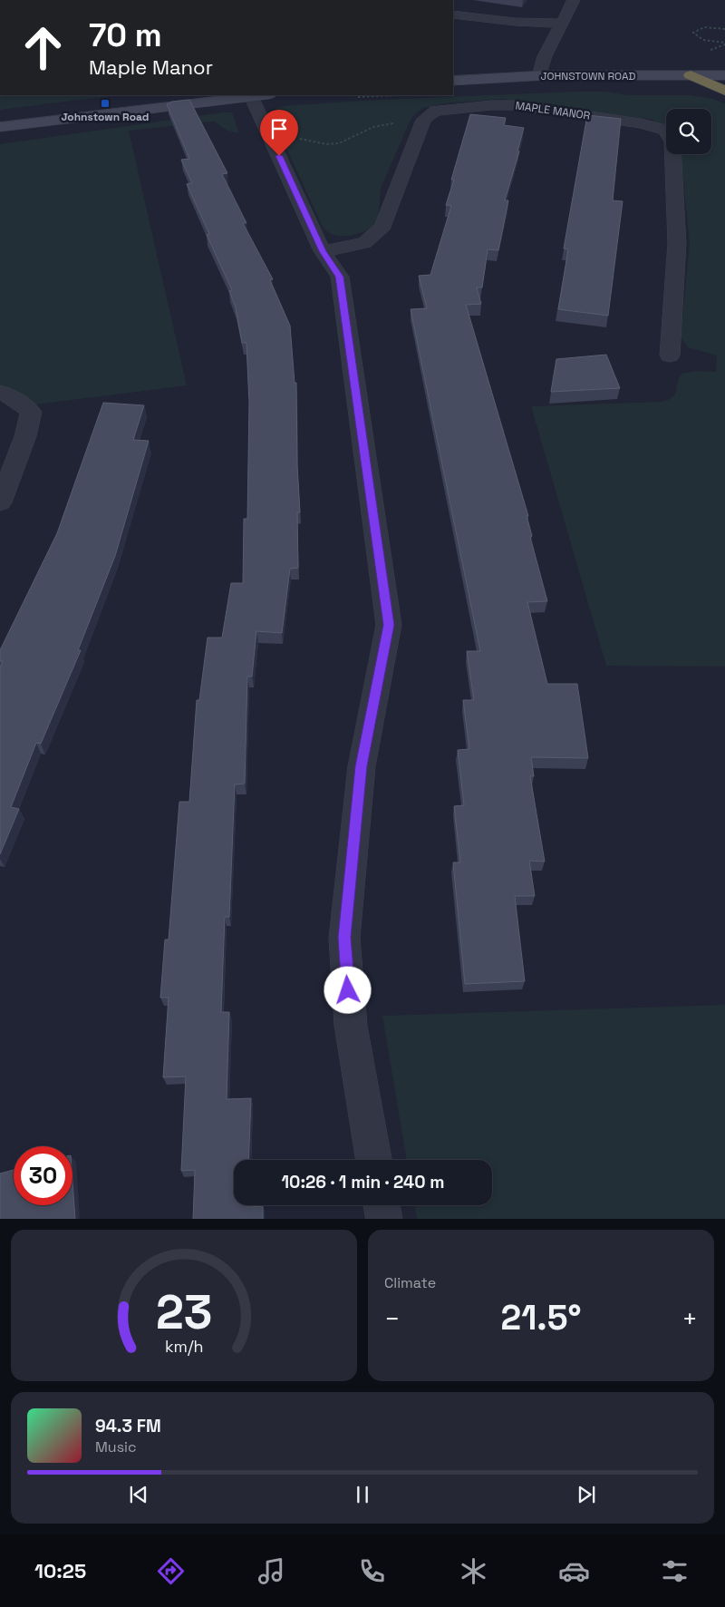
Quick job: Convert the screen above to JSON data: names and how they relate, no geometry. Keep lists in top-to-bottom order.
{
  "streets": {
    "street": ["JOHNSTOWN ROAD", "MAPLE MANOR"]
  },
  "places": {
    "transit": ["Johnstown Road"]
  },
  "page": {
    "turn": ["70 m", "Maple Manor"],
    "limit": "30",
    "trip": "10:26 · 1 min · 240 m",
    "tile": "Climate",
    "heat": ["−", "21.5°", "+"],
    "song": ["94.3 FM", "Music"],
    "tabs": "10:25",
    "gauge": ["23", "km/h"]
  }
}
